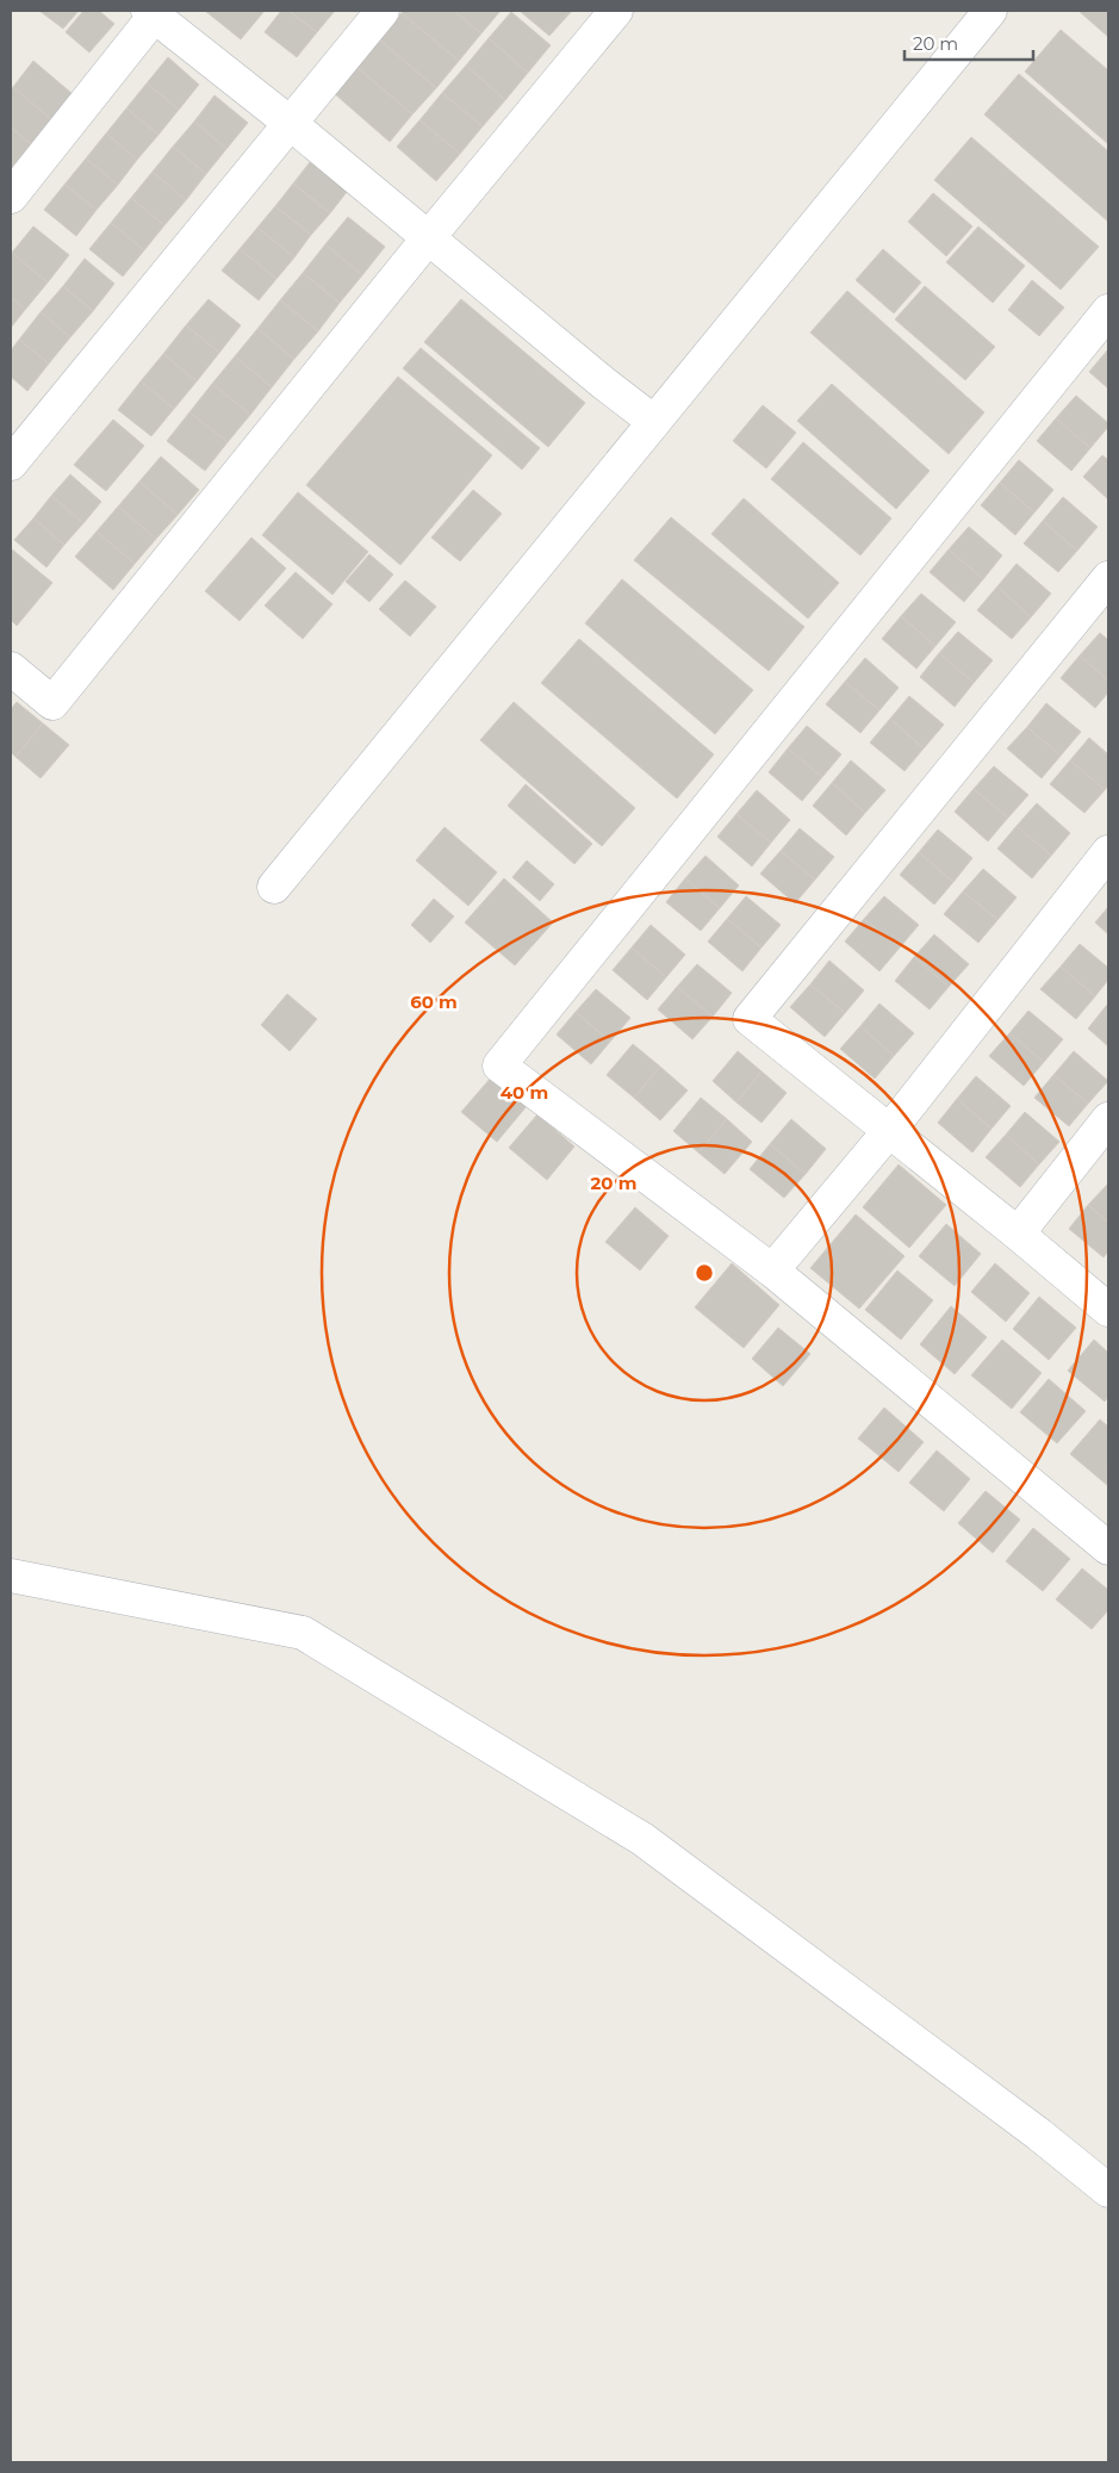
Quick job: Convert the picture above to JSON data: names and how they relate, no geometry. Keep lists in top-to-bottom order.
{
  "scale_bar": "20 m",
  "rings": ["60 m", "40 m", "20 m"]
}
